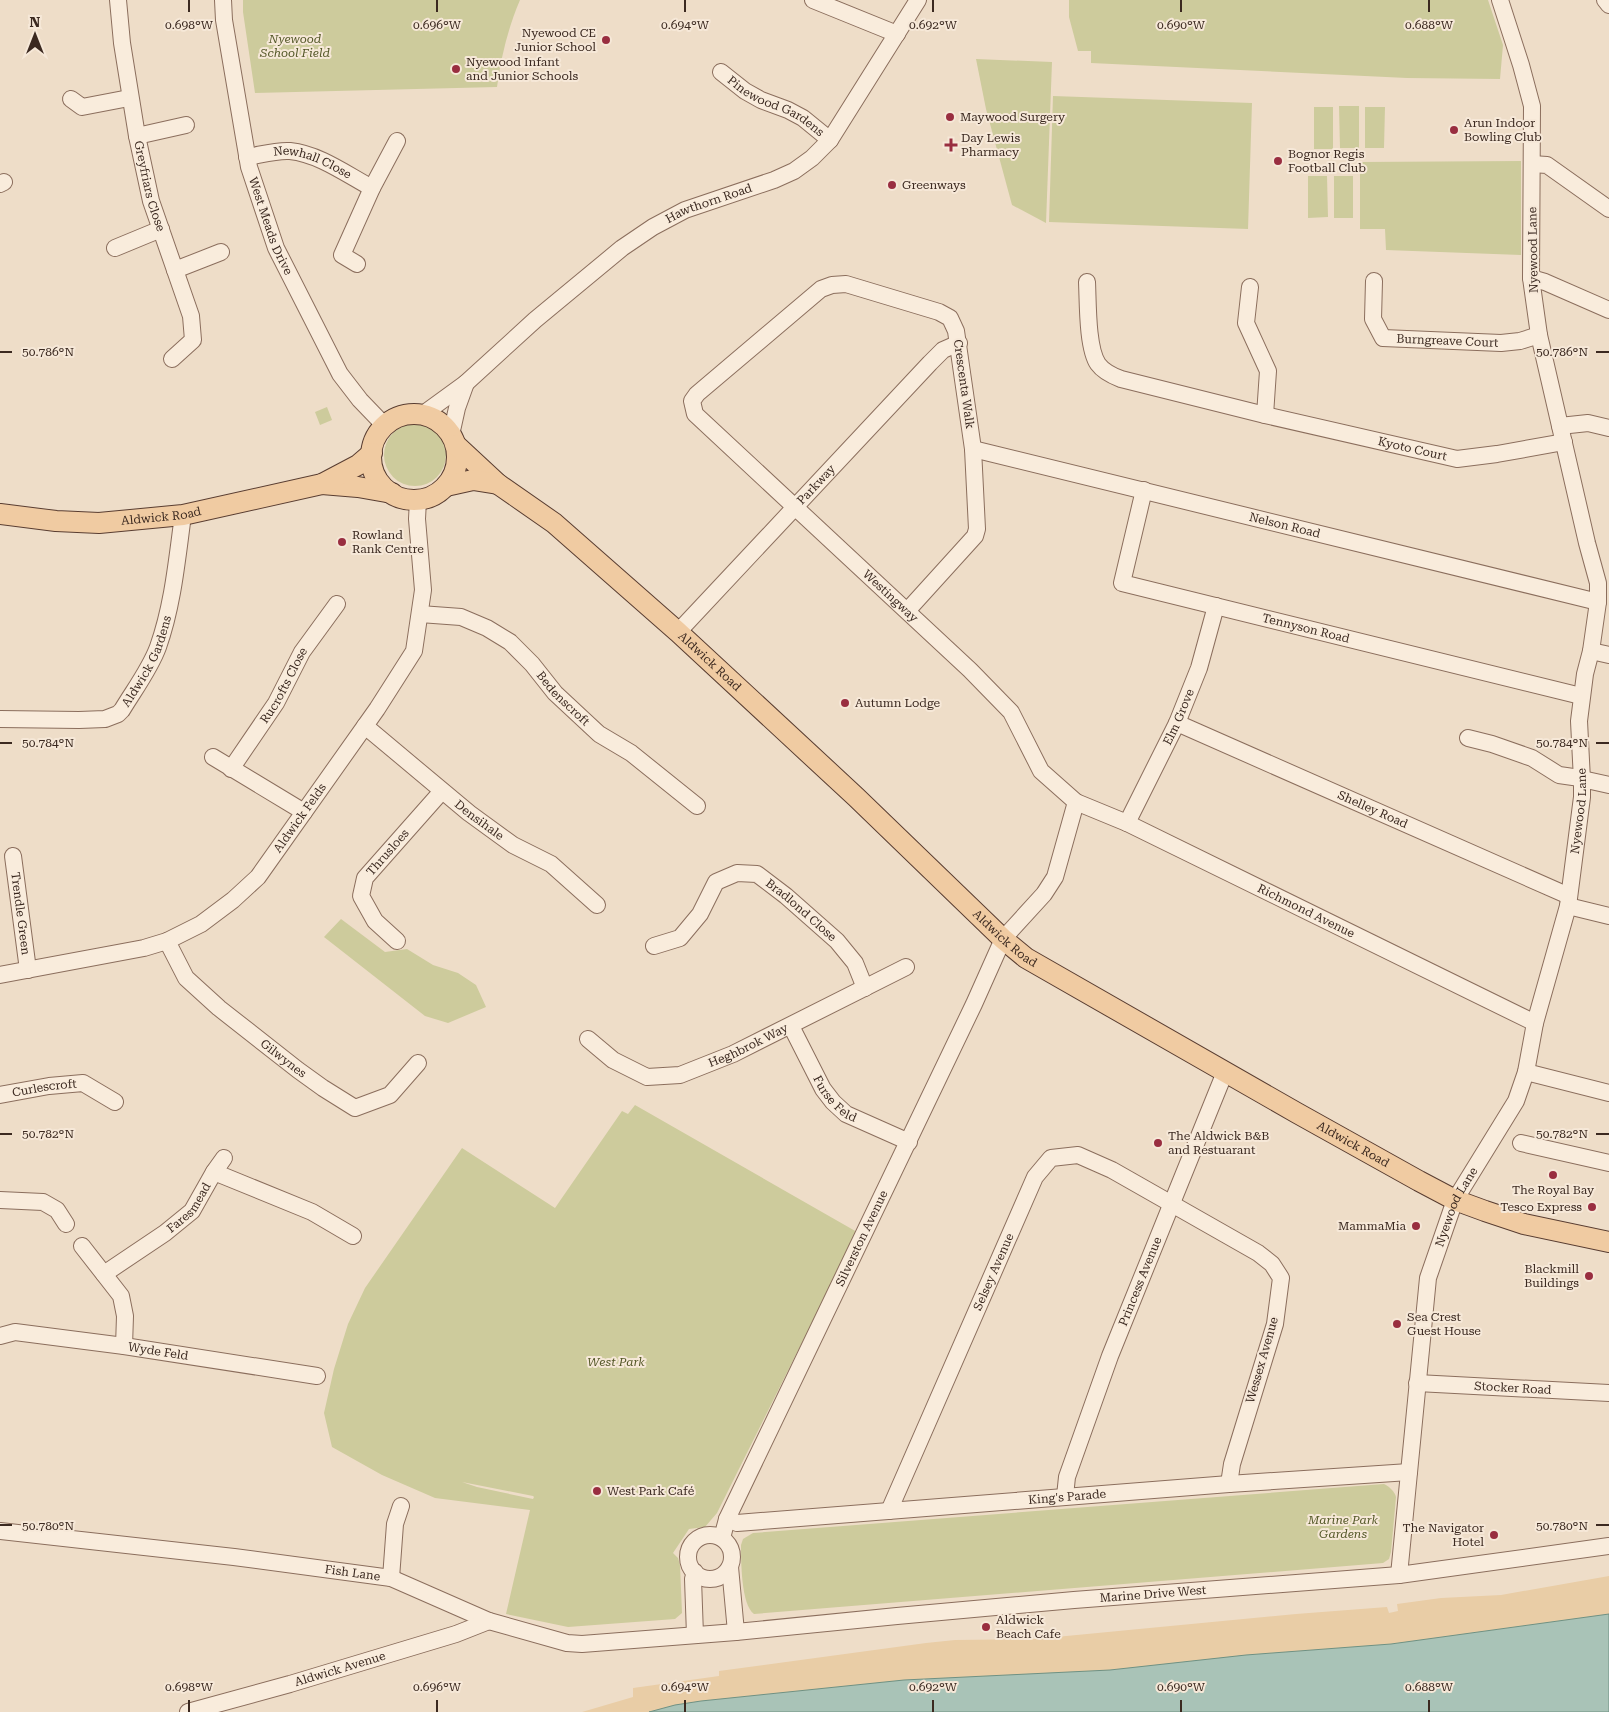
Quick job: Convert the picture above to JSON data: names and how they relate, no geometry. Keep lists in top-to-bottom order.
{
  "streets": {
    "main road": ["Aldwick Road"],
    "street": [
      "Pinewood Gardens",
      "Newhall Close",
      "Greyfriars Close",
      "Hawthorn Road",
      "West Meads Drive",
      "Nyewood Lane",
      "Burngreave Court",
      "Crescenta Walk",
      "Kyoto Court",
      "Parkway",
      "Nelson Road",
      "Westingway",
      "Tennyson Road",
      "Aldwick Gardens",
      "Rucrofts Close",
      "Bedenscroft",
      "Elm Grove",
      "Shelley Road",
      "Aldwick Felds",
      "Densihale",
      "Thrusloes",
      "Bradlond Close",
      "Richmond Avenue",
      "Trendle Green",
      "Heghbrok Way",
      "Gilwynes",
      "Curlescroft",
      "Furse Feld",
      "Faresmead",
      "Silverston Avenue",
      "Selsey Avenue",
      "Princess Avenue",
      "Wyde Feld",
      "Wessex Avenue",
      "Stocker Road",
      "King's Parade",
      "Fish Lane",
      "Marine Drive West",
      "Aldwick Avenue"
    ]
  },
  "crossings": [
    ["Pinewood Gardens", "Hawthorn Road"],
    ["Newhall Close", "West Meads Drive"],
    ["Hawthorn Road", "West Meads Drive"],
    ["Hawthorn Road", "Aldwick Road"],
    ["Hawthorn Road", "Aldwick Felds"],
    ["West Meads Drive", "Aldwick Road"],
    ["West Meads Drive", "Aldwick Felds"],
    ["Nyewood Lane", "Burngreave Court"],
    ["Nyewood Lane", "Kyoto Court"],
    ["Nyewood Lane", "Aldwick Road"],
    ["Nyewood Lane", "Nelson Road"],
    ["Nyewood Lane", "Tennyson Road"],
    ["Nyewood Lane", "Shelley Road"],
    ["Nyewood Lane", "Richmond Avenue"],
    ["Nyewood Lane", "Stocker Road"],
    ["Nyewood Lane", "King's Parade"],
    ["Nyewood Lane", "Marine Drive West"],
    ["Crescenta Walk", "Parkway"],
    ["Crescenta Walk", "Nelson Road"],
    ["Crescenta Walk", "Westingway"],
    ["Parkway", "Aldwick Road"],
    ["Parkway", "Westingway"],
    ["Aldwick Road", "Aldwick Gardens"],
    ["Aldwick Road", "Aldwick Felds"],
    ["Aldwick Road", "Silverston Avenue"],
    ["Aldwick Road", "Princess Avenue"],
    ["Nelson Road", "Tennyson Road"],
    ["Westingway", "Richmond Avenue"],
    ["Westingway", "Silverston Avenue"],
    ["Tennyson Road", "Elm Grove"],
    ["Bedenscroft", "Aldwick Felds"],
    ["Elm Grove", "Shelley Road"],
    ["Elm Grove", "Richmond Avenue"],
    ["Aldwick Felds", "Densihale"],
    ["Aldwick Felds", "Trendle Green"],
    ["Aldwick Felds", "Gilwynes"],
    ["Densihale", "Thrusloes"],
    ["Bradlond Close", "Heghbrok Way"],
    ["Richmond Avenue", "Silverston Avenue"],
    ["Heghbrok Way", "Furse Feld"],
    ["Furse Feld", "Silverston Avenue"],
    ["Silverston Avenue", "King's Parade"],
    ["Selsey Avenue", "Princess Avenue"],
    ["Selsey Avenue", "Wessex Avenue"],
    ["Selsey Avenue", "King's Parade"],
    ["Princess Avenue", "Wessex Avenue"],
    ["Princess Avenue", "King's Parade"],
    ["Wessex Avenue", "King's Parade"],
    ["Fish Lane", "Marine Drive West"],
    ["Fish Lane", "Aldwick Avenue"]
  ],
  "parks": ["Nyewood School Field", "West Park", "Marine Park Gardens"],
  "places": {
    "other": [
      "Nyewood CE Junior School",
      "Nyewood Infant and Junior Schools",
      "Maywood Surgery",
      "Arun Indoor Bowling Club",
      "Bognor Regis Football Club",
      "Greenways",
      "Rowland Rank Centre",
      "Autumn Lodge",
      "The Aldwick B&B and Restuarant",
      "The Royal Bay",
      "Tesco Express",
      "MammaMia",
      "Blackmill Buildings",
      "Sea Crest Guest House",
      "West Park Café",
      "The Navigator Hotel",
      "Aldwick Beach Cafe"
    ],
    "health": ["Day Lewis Pharmacy"]
  },
  "north": "top",
  "coordinates": [
    "0.698°W",
    "0.696°W",
    "0.694°W",
    "0.692°W",
    "0.690°W",
    "0.688°W",
    "50.786°N",
    "50.784°N",
    "50.782°N",
    "50.780°N"
  ]
}
